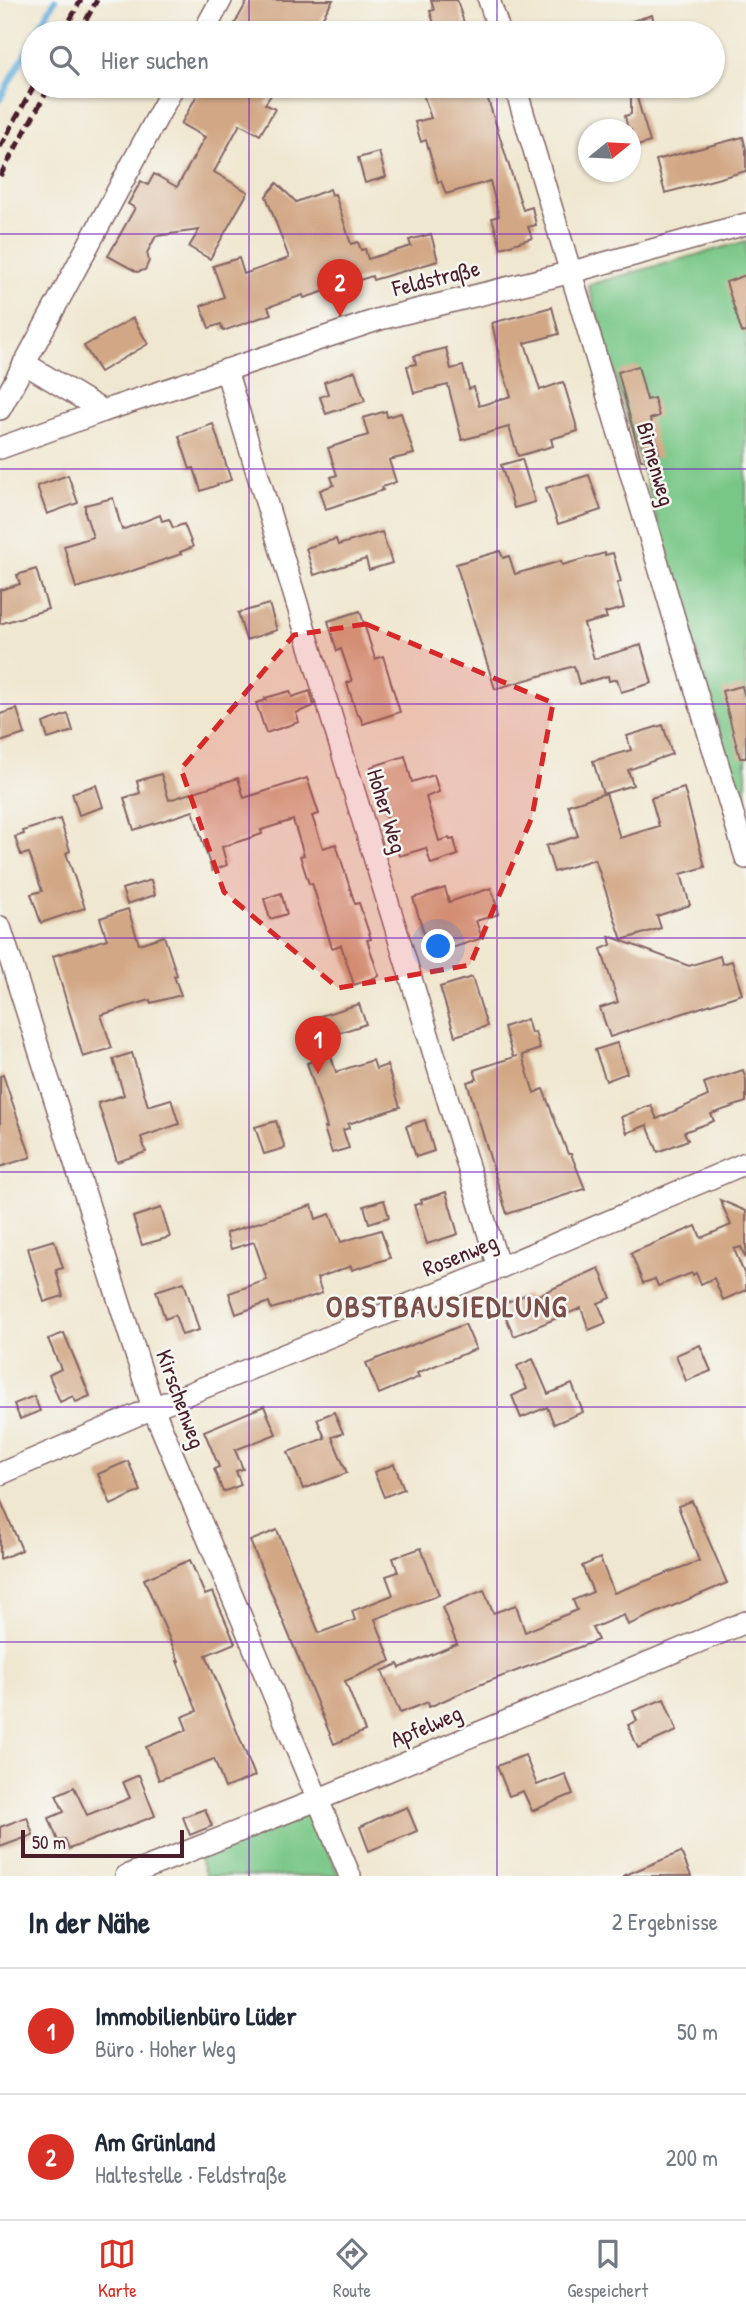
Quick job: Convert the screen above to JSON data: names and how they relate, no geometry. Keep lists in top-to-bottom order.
{
  "streets": {
    "street": [
      "Feldstraße",
      "Birnenweg",
      "Hoher Weg",
      "Rosenweg",
      "Kirschenweg",
      "Apfelweg"
    ]
  },
  "crossings": [
    ["Feldstraße", "Birnenweg"],
    ["Feldstraße", "Hoher Weg"],
    ["Hoher Weg", "Rosenweg"],
    ["Rosenweg", "Kirschenweg"],
    ["Kirschenweg", "Apfelweg"]
  ],
  "districts": ["OBSTBAUSIEDLUNG"],
  "scale_bar": "50 m",
  "north": "right",
  "page": {
    "search": "Hier suchen",
    "pins": ["2", "1"],
    "scale": "50 m",
    "heading": ["In der Nähe", "2 Ergebnisse"],
    "list": [
      {
        "mark": "1",
        "name": "Immobilienbüro Lüder",
        "note": "Büro · Hoher Weg",
        "value": "50 m"
      },
      {
        "mark": "2",
        "name": "Am Grünland",
        "note": "Haltestelle · Feldstraße",
        "value": "200 m"
      }
    ],
    "nav": ["Karte", "Route", "Gespeichert"]
  }
}
